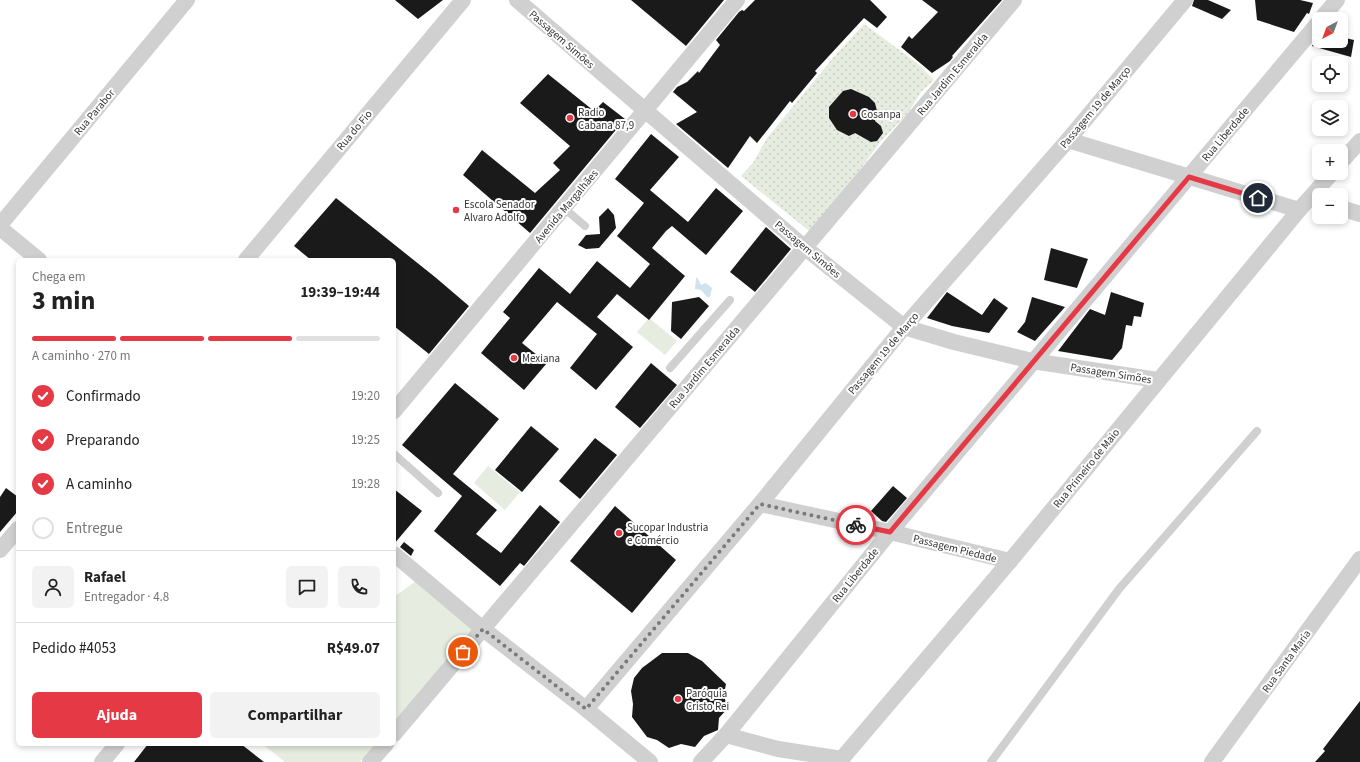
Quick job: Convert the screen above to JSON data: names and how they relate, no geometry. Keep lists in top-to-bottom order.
{
  "streets": {
    "street": [
      "Passagem Simões",
      "Rua Jardim Esmeralda",
      "Passagem 19 de Março",
      "Rua Parabor",
      "Rua do Fio",
      "Rua Liberdade",
      "Avenida Margalhães",
      "Rua Primeiro de Maio",
      "Passagem Piedade",
      "Rua Santa Maria"
    ]
  },
  "crossings": [
    ["Passagem Simões", "Rua Jardim Esmeralda"],
    ["Passagem Simões", "Passagem 19 de Março"],
    ["Passagem Simões", "Rua Liberdade"],
    ["Passagem Simões", "Avenida Margalhães"],
    ["Passagem Simões", "Rua Primeiro de Maio"],
    ["Passagem 19 de Março", "Passagem Piedade"],
    ["Rua Liberdade", "Passagem Piedade"],
    ["Rua Primeiro de Maio", "Passagem Piedade"]
  ],
  "places": [
    "Cosanpa",
    "Radio Cabana 87,9",
    "Escola Senador Alvaro Adolfo",
    "Mexiana",
    "Sucopar Industria e Comércio",
    "Paróquia Cristo Rei"
  ],
  "north": "bottom left",
  "page": {
    "map_buttons": ["+", "−"],
    "heading": ["3 min", "Chega em", "19:39–19:44"],
    "panel": [
      "Rafael",
      "Entregador · 4.8",
      "Pedido #4053",
      "R$49.07"
    ],
    "bar": "A caminho · 270 m",
    "list": [
      ["Confirmado", "19:20"],
      ["Preparando", "19:25"],
      ["A caminho", "19:28"],
      "Entregue"
    ],
    "buttons": ["Ajuda", "Compartilhar"]
  }
}
